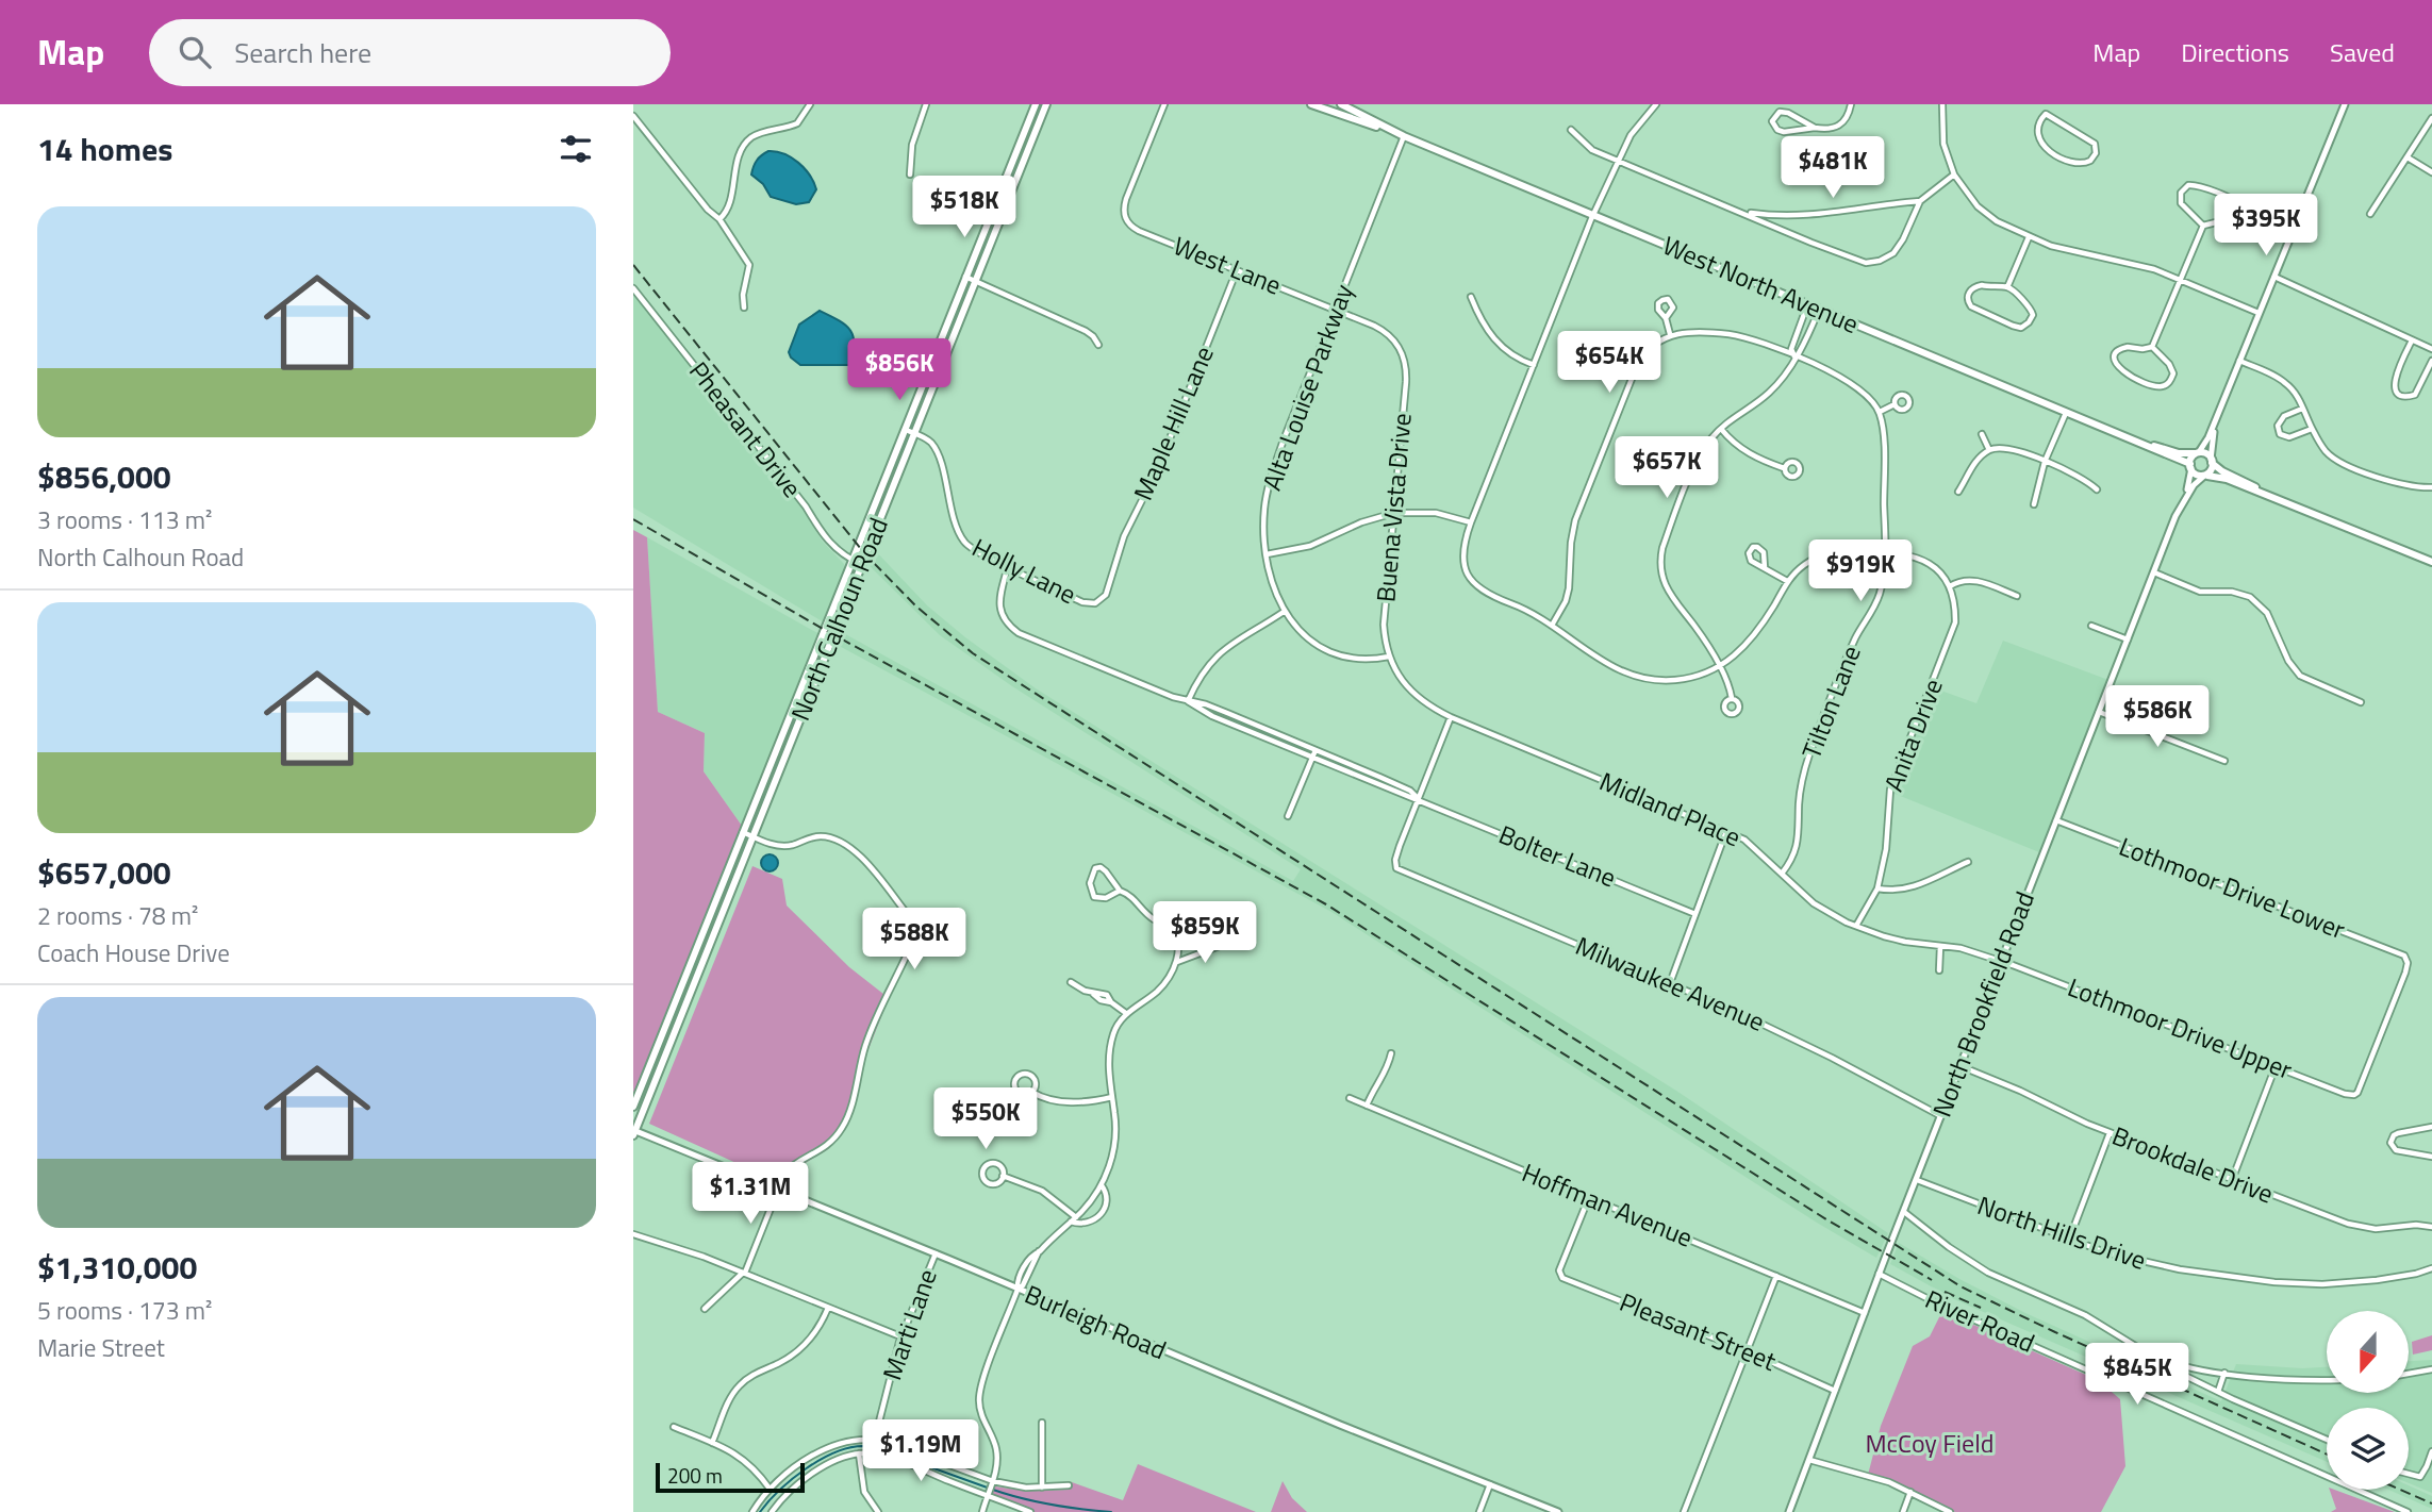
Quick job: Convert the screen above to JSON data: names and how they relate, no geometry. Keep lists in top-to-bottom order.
{
  "streets": {
    "main road": ["West North Avenue", "North Calhoun Road"],
    "street": [
      "West Lane",
      "Alta Louise Parkway",
      "Maple Hill Lane",
      "Pheasant Drive",
      "Buena Vista Drive",
      "Holly Lane",
      "Tilton Lane",
      "Anita Drive",
      "Midland Place",
      "Bolter Lane",
      "Lothmoor Drive Lower",
      "Milwaukee Avenue",
      "North Brookfield Road",
      "Lothmoor Drive Upper",
      "Brookdale Drive",
      "Hoffman Avenue",
      "North Hills Drive",
      "River Road",
      "Burleigh Road",
      "Marti Lane",
      "Pleasant Street"
    ]
  },
  "crossings": [
    ["West Lane", "Alta Louise Parkway"],
    ["West Lane", "Maple Hill Lane"],
    ["West Lane", "Buena Vista Drive"],
    ["West North Avenue", "Alta Louise Parkway"],
    ["West North Avenue", "North Brookfield Road"],
    ["Alta Louise Parkway", "Buena Vista Drive"],
    ["Maple Hill Lane", "Holly Lane"],
    ["Pheasant Drive", "North Calhoun Road"],
    ["Buena Vista Drive", "Midland Place"],
    ["Holly Lane", "North Calhoun Road"],
    ["Holly Lane", "Bolter Lane"],
    ["North Calhoun Road", "Burleigh Road"],
    ["Tilton Lane", "Midland Place"],
    ["Anita Drive", "Midland Place"],
    ["Midland Place", "North Brookfield Road"],
    ["Midland Place", "Lothmoor Drive Upper"],
    ["Bolter Lane", "Milwaukee Avenue"],
    ["Lothmoor Drive Lower", "North Brookfield Road"],
    ["Lothmoor Drive Lower", "Lothmoor Drive Upper"],
    ["Milwaukee Avenue", "North Brookfield Road"],
    ["North Brookfield Road", "Lothmoor Drive Upper"],
    ["North Brookfield Road", "Brookdale Drive"],
    ["North Brookfield Road", "Hoffman Avenue"],
    ["North Brookfield Road", "North Hills Drive"],
    ["North Brookfield Road", "River Road"],
    ["North Brookfield Road", "Pleasant Street"],
    ["Hoffman Avenue", "Pleasant Street"],
    ["Burleigh Road", "Marti Lane"]
  ],
  "parks": ["McCoy Field"],
  "scale_bar": "200 m",
  "north": "bottom",
  "page": {
    "header": "Map",
    "search": "Search here",
    "nav": ["Map", "Directions", "Saved"],
    "heading": "14 homes",
    "price": [
      "$481K",
      "$518K",
      "$395K",
      "$654K",
      "$856K",
      "$657K",
      "$919K",
      "$586K",
      "$859K",
      "$588K",
      "$550K",
      "$1.31M",
      "$845K",
      "$1.19M"
    ],
    "list": [
      {
        "name": "$856,000",
        "note": "3 rooms · 113 m² · North Calhoun Road"
      },
      {
        "name": "$657,000",
        "note": "2 rooms · 78 m² · Coach House Drive"
      },
      {
        "name": "$1,310,000",
        "note": "5 rooms · 173 m² · Marie Street"
      }
    ],
    "scale": "200 m"
  }
}
